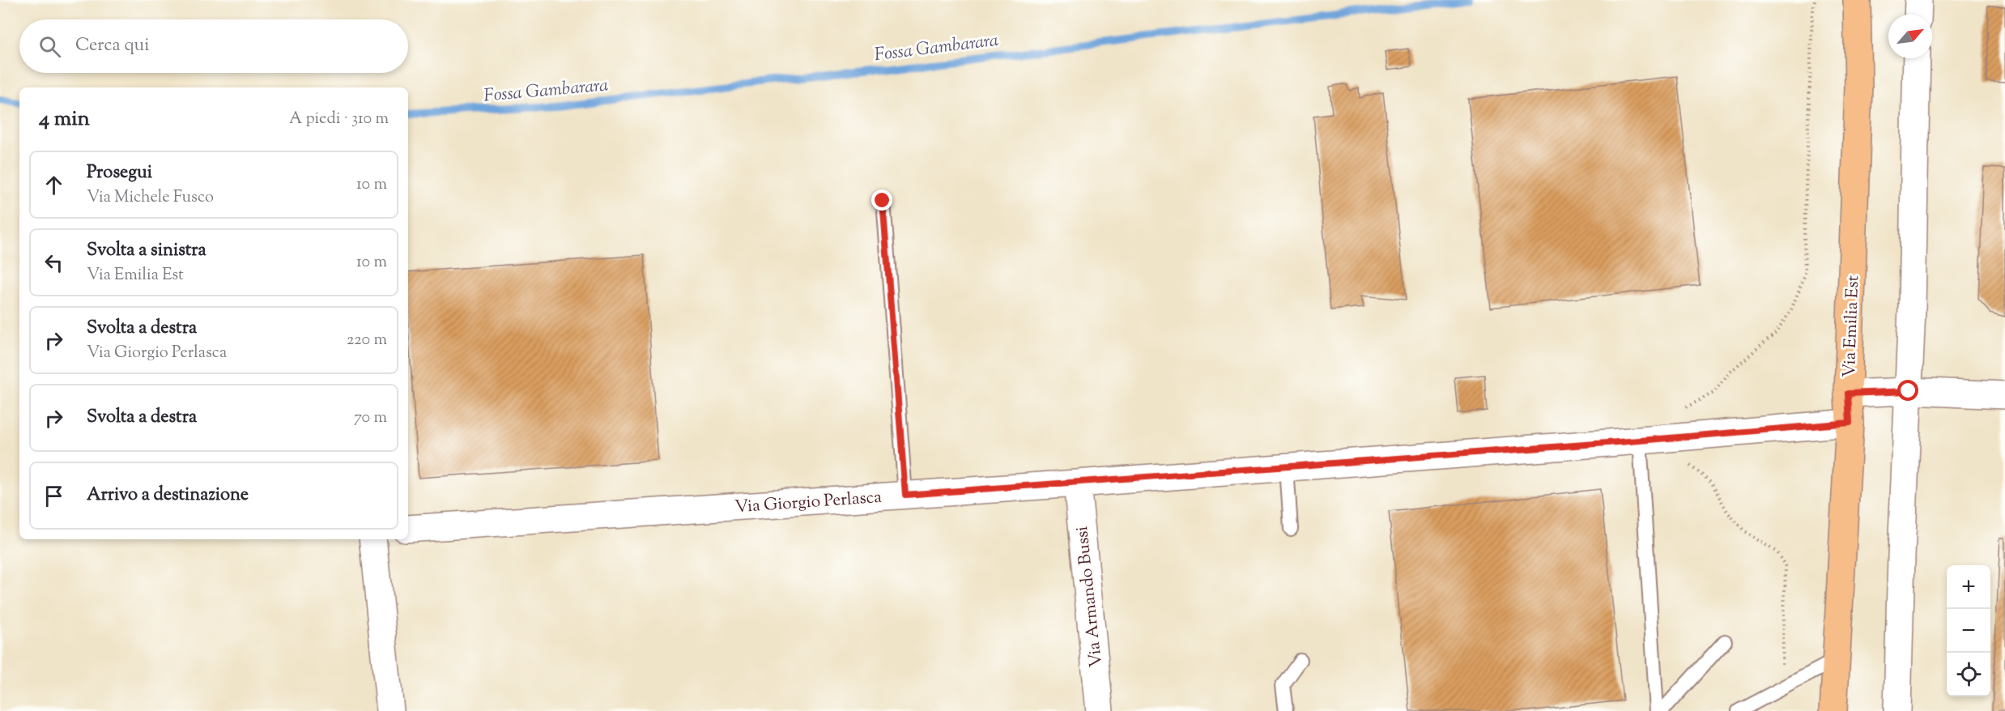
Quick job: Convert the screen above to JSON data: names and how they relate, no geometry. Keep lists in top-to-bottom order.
{
  "streets": {
    "main road": ["Via Emilia Est"],
    "street": ["Via Giorgio Perlasca", "Via Armando Bussi"]
  },
  "crossings": [
    ["Via Emilia Est", "Via Giorgio Perlasca"],
    ["Via Giorgio Perlasca", "Via Armando Bussi"]
  ],
  "water": ["Fossa Gambarara"],
  "north": "top right",
  "page": {
    "search": "Cerca qui",
    "heading": ["4 min", "A piedi · 310 m"],
    "list": [
      ["Prosegui", "Via Michele Fusco", "10 m"],
      ["Svolta a sinistra", "Via Emilia Est", "10 m"],
      ["Svolta a destra", "Via Giorgio Perlasca", "220 m"],
      ["Svolta a destra", "70 m"],
      "Arrivo a destinazione"
    ],
    "map_buttons": ["+", "−"]
  }
}
